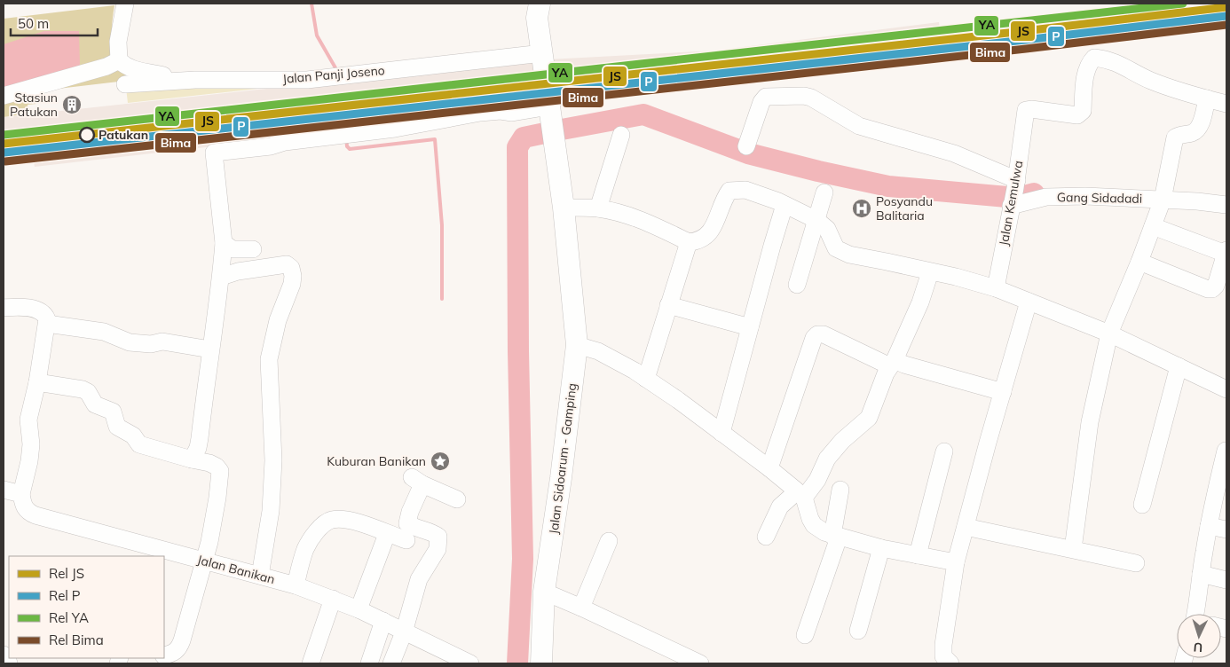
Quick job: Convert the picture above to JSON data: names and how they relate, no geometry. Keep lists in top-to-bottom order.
{
  "streets": {
    "main road": ["Jalan Sidoarum - Gamping"],
    "street": [
      "Jalan Panji Joseno",
      "Gang Sidadadi",
      "Jalan Kemulwa",
      "Jalan Banikan"
    ]
  },
  "crossings": [
    ["Gang Sidadadi", "Jalan Kemulwa"]
  ],
  "places": {
    "building": ["Stasiun Patukan"],
    "other": ["Patukan"],
    "hospital": ["Posyandu Balitaria"],
    "place": ["Kuburan Banikan"]
  },
  "lines": [
    "rail line YA",
    "rail line JS",
    "rail line P",
    "rail line Bima"
  ],
  "legend": [
    "Rel JS",
    "Rel P",
    "Rel YA",
    "Rel Bima"
  ],
  "scale_bar": "50 m",
  "north": "bottom"
}
